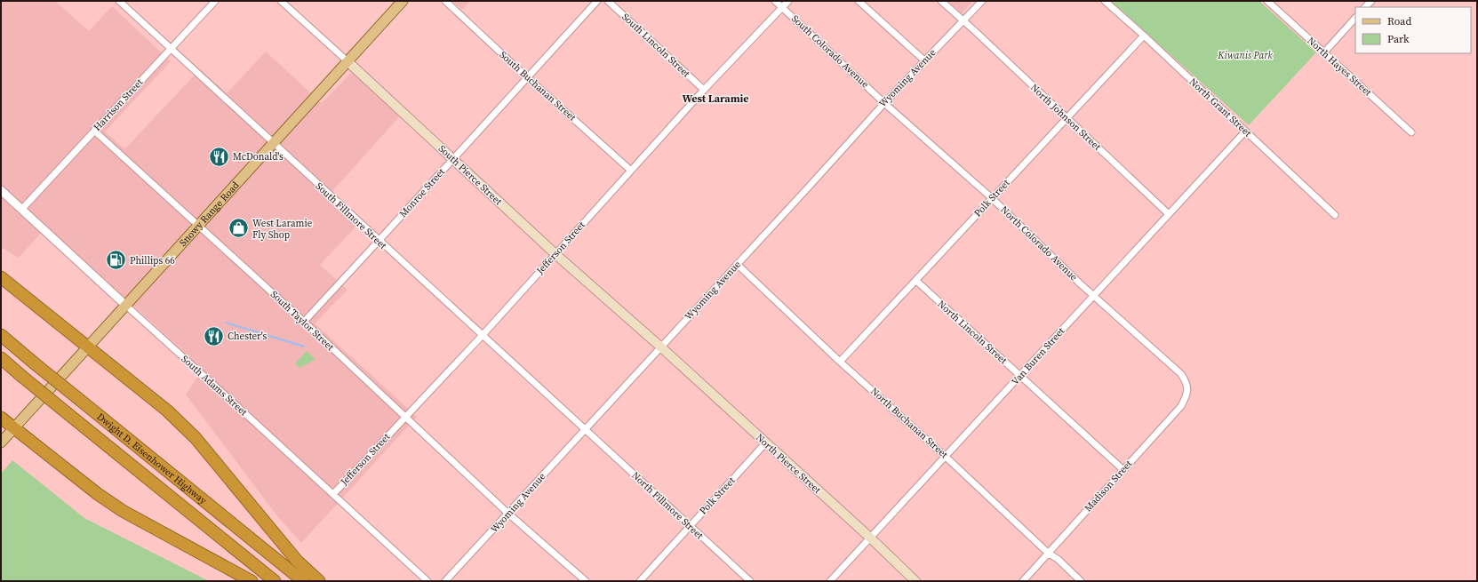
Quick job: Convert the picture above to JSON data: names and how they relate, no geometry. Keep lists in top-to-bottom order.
{
  "streets": {
    "highway": ["Dwight D. Eisenhower Highway"],
    "main road": ["South Pierce Street", "Snowy Range Road", "North Pierce Street"],
    "street": [
      "South Lincoln Street",
      "South Colorado Avenue",
      "North Hayes Street",
      "Wyoming Avenue",
      "South Buchanan Street",
      "Harrison Street",
      "North Grant Street",
      "North Johnson Street",
      "Monroe Street",
      "Polk Street",
      "South Fillmore Street",
      "North Colorado Avenue",
      "Jefferson Street",
      "South Taylor Street",
      "North Lincoln Street",
      "Van Buren Street",
      "South Adams Street",
      "North Buchanan Street",
      "Madison Street",
      "North Fillmore Street"
    ]
  },
  "crossings": [
    ["South Lincoln Street", "Jefferson Street"],
    ["South Colorado Avenue", "Wyoming Avenue"],
    ["South Colorado Avenue", "North Colorado Avenue"],
    ["South Colorado Avenue", "Jefferson Street"],
    ["Wyoming Avenue", "North Johnson Street"],
    ["Wyoming Avenue", "South Pierce Street"],
    ["Wyoming Avenue", "South Fillmore Street"],
    ["Wyoming Avenue", "North Colorado Avenue"],
    ["Wyoming Avenue", "South Taylor Street"],
    ["Wyoming Avenue", "North Buchanan Street"],
    ["Wyoming Avenue", "North Pierce Street"],
    ["Wyoming Avenue", "North Fillmore Street"],
    ["South Buchanan Street", "Monroe Street"],
    ["South Buchanan Street", "Jefferson Street"],
    ["Harrison Street", "South Fillmore Street"],
    ["Harrison Street", "South Taylor Street"],
    ["Harrison Street", "South Adams Street"],
    ["North Grant Street", "Polk Street"],
    ["North Grant Street", "Van Buren Street"],
    ["North Johnson Street", "Polk Street"],
    ["North Johnson Street", "Van Buren Street"],
    ["South Pierce Street", "Monroe Street"],
    ["South Pierce Street", "Snowy Range Road"],
    ["South Pierce Street", "Jefferson Street"],
    ["South Pierce Street", "North Pierce Street"],
    ["Monroe Street", "South Fillmore Street"],
    ["Monroe Street", "South Taylor Street"],
    ["Polk Street", "North Colorado Avenue"],
    ["Polk Street", "North Lincoln Street"],
    ["Polk Street", "North Buchanan Street"],
    ["Polk Street", "North Pierce Street"],
    ["Polk Street", "North Fillmore Street"],
    ["Snowy Range Road", "South Fillmore Street"],
    ["Snowy Range Road", "South Taylor Street"],
    ["Snowy Range Road", "South Adams Street"],
    ["South Fillmore Street", "Jefferson Street"],
    ["South Fillmore Street", "North Fillmore Street"],
    ["North Colorado Avenue", "Van Buren Street"],
    ["North Colorado Avenue", "Madison Street"],
    ["Jefferson Street", "South Taylor Street"],
    ["Jefferson Street", "South Adams Street"],
    ["North Lincoln Street", "Van Buren Street"],
    ["North Lincoln Street", "Madison Street"],
    ["Van Buren Street", "North Buchanan Street"],
    ["Van Buren Street", "North Pierce Street"],
    ["North Buchanan Street", "Madison Street"]
  ],
  "districts": ["West Laramie"],
  "parks": ["Kiwanis Park"],
  "places": {
    "restaurant": ["McDonald's", "Chester's"],
    "shop": ["West Laramie Fly Shop"],
    "fuel station": ["Phillips 66"]
  },
  "legend": ["Road", "Park"]
}
